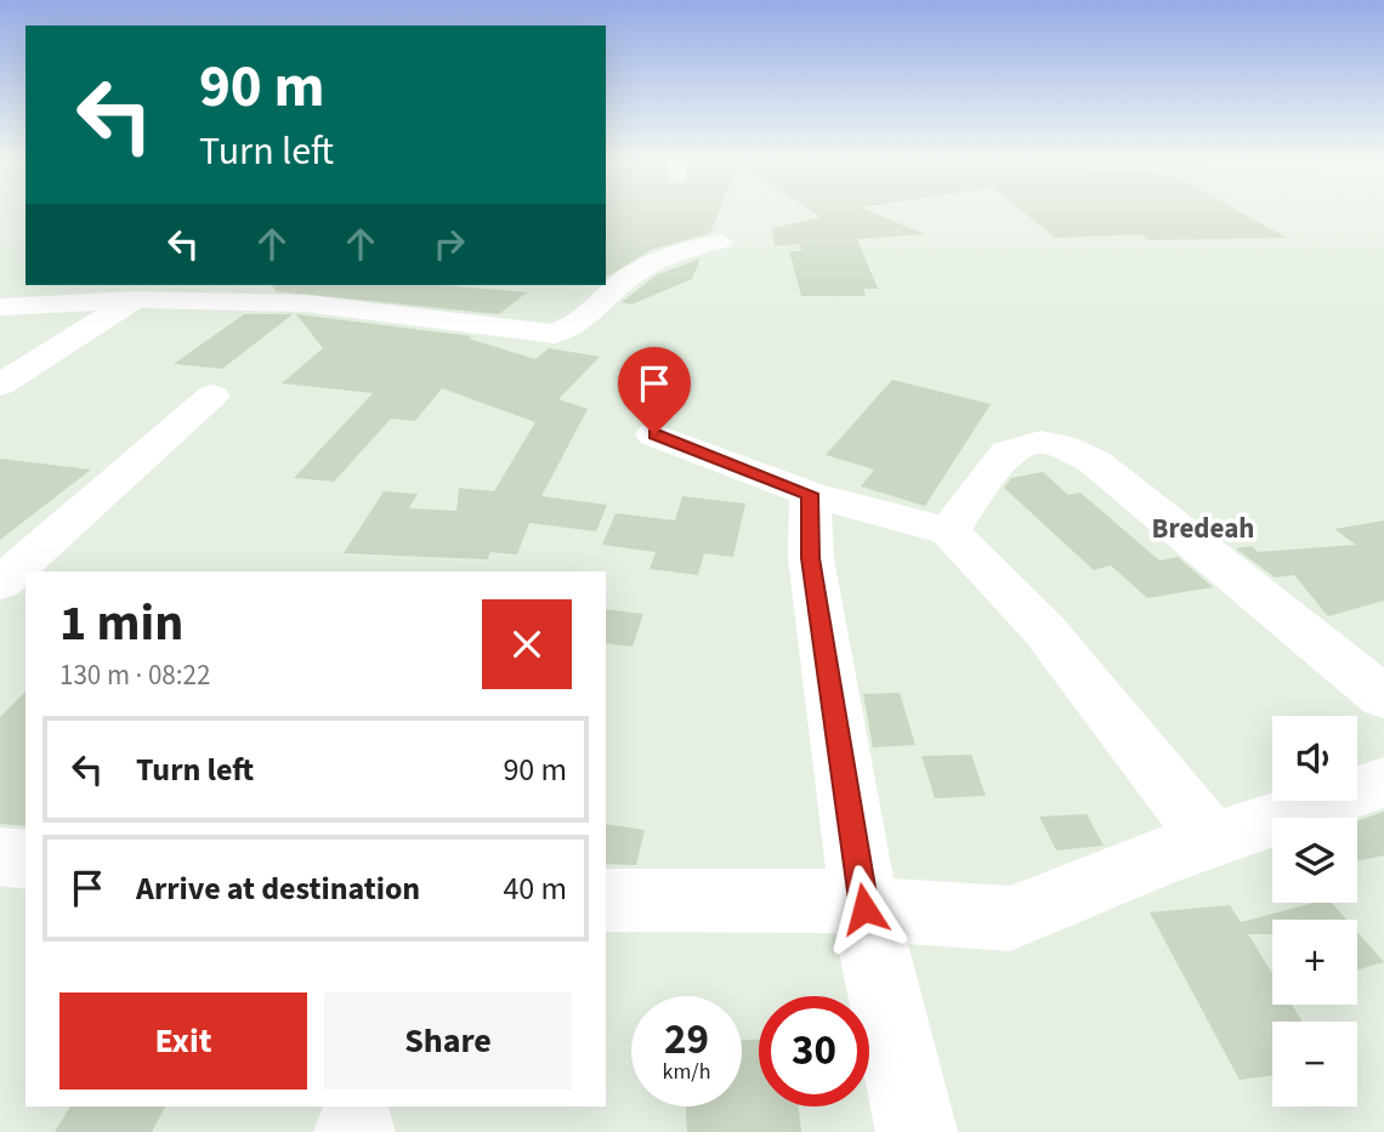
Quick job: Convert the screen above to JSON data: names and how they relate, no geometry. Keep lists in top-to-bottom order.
{
  "districts": ["Bredeah"],
  "page": {
    "turn": ["90 m", "Turn left"],
    "heading": ["1 min", "130 m · 08:22"],
    "map_buttons": ["+", "−"],
    "list": [
      {
        "name": "Turn left",
        "value": "90 m"
      },
      {
        "name": "Arrive at destination",
        "value": "40 m"
      }
    ],
    "buttons": ["Exit", "Share"],
    "speed": "29 km/h",
    "limit": "30"
  }
}
